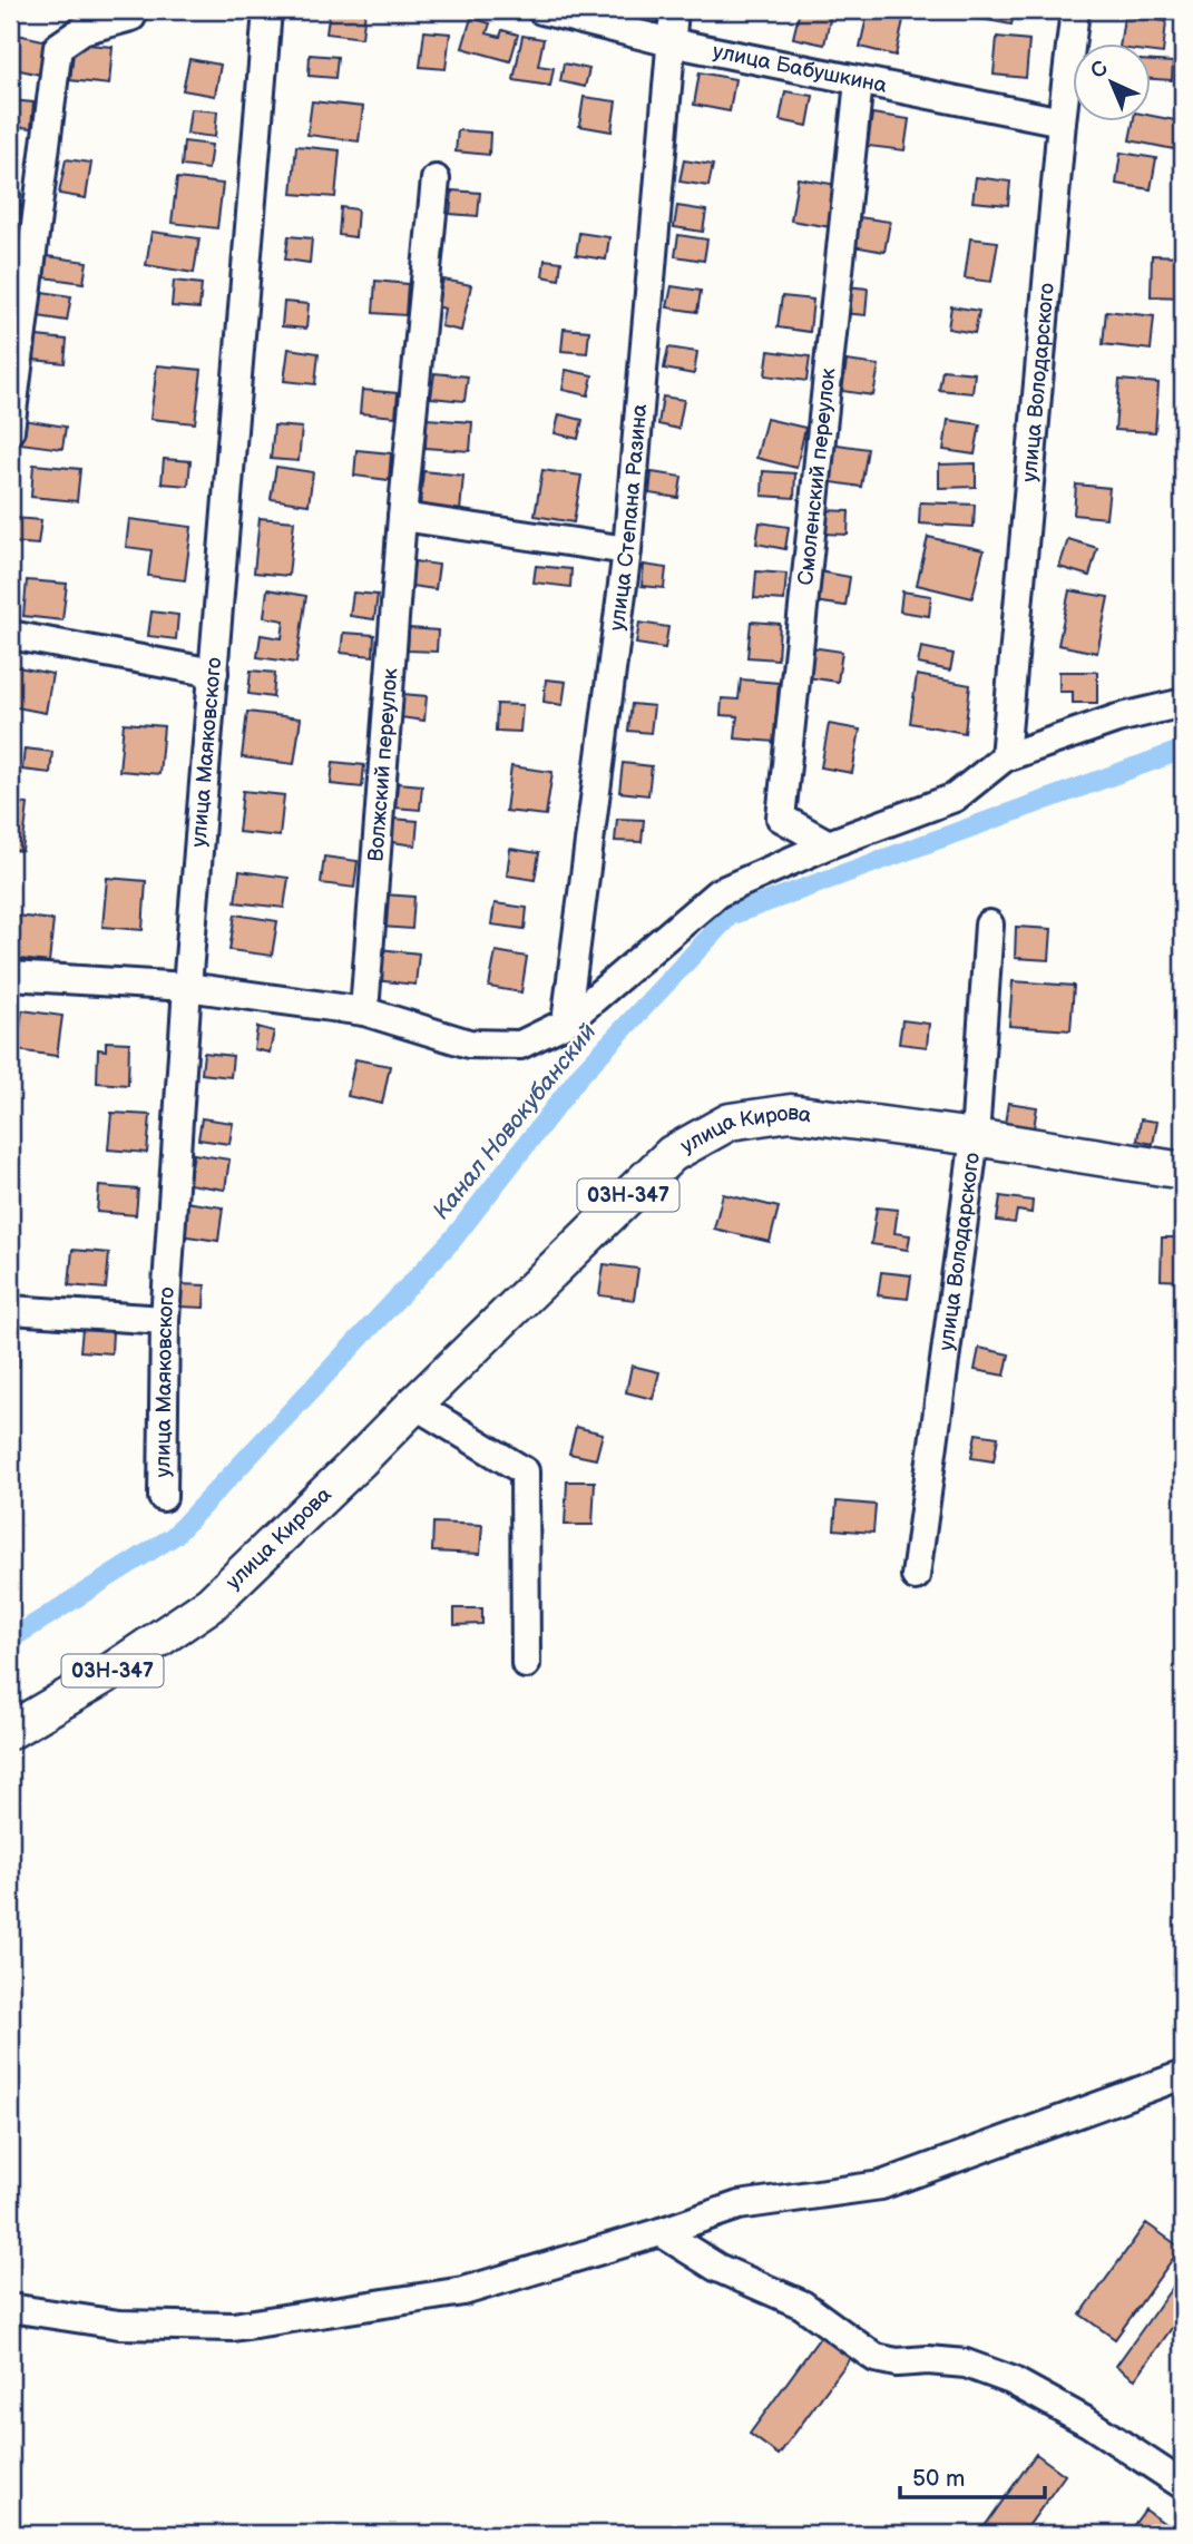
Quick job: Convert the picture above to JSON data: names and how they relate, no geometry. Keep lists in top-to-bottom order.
{
  "streets": {
    "main road": ["улица Кирова", "03Н-347"],
    "street": [
      "улица Бабушкина",
      "улица Володарского",
      "Смоленский переулок",
      "улица Степана Разина",
      "улица Маяковского",
      "Волжский переулок"
    ]
  },
  "crossings": [
    ["улица Бабушкина", "улица Володарского"],
    ["улица Бабушкина", "Смоленский переулок"],
    ["улица Бабушкина", "улица Степана Разина"],
    ["улица Володарского", "улица Кирова"]
  ],
  "water": ["Канал Новокубанский"],
  "scale_bar": "50 m",
  "north": "top left"
}
